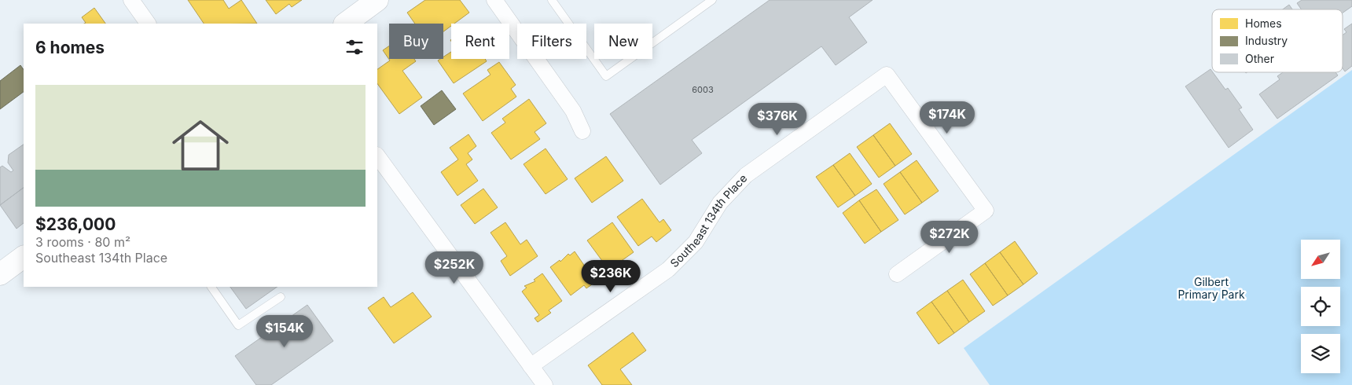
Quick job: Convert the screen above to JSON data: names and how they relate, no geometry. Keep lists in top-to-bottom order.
{
  "streets": {
    "street": ["Southeast 134th Place"]
  },
  "parks": ["Gilbert Primary Park"],
  "house_numbers": ["6003"],
  "legend": ["Homes", "Industry", "Other"],
  "north": "bottom left",
  "page": {
    "chip": [
      "Buy",
      "Rent",
      "Filters",
      "New"
    ],
    "heading": "6 homes",
    "list": [
      {
        "name": "$236,000",
        "note": "3 rooms · 80 m² · Southeast 134th Place"
      }
    ],
    "price": [
      "$174K",
      "$376K",
      "$272K",
      "$252K",
      "$236K",
      "$154K"
    ]
  }
}
